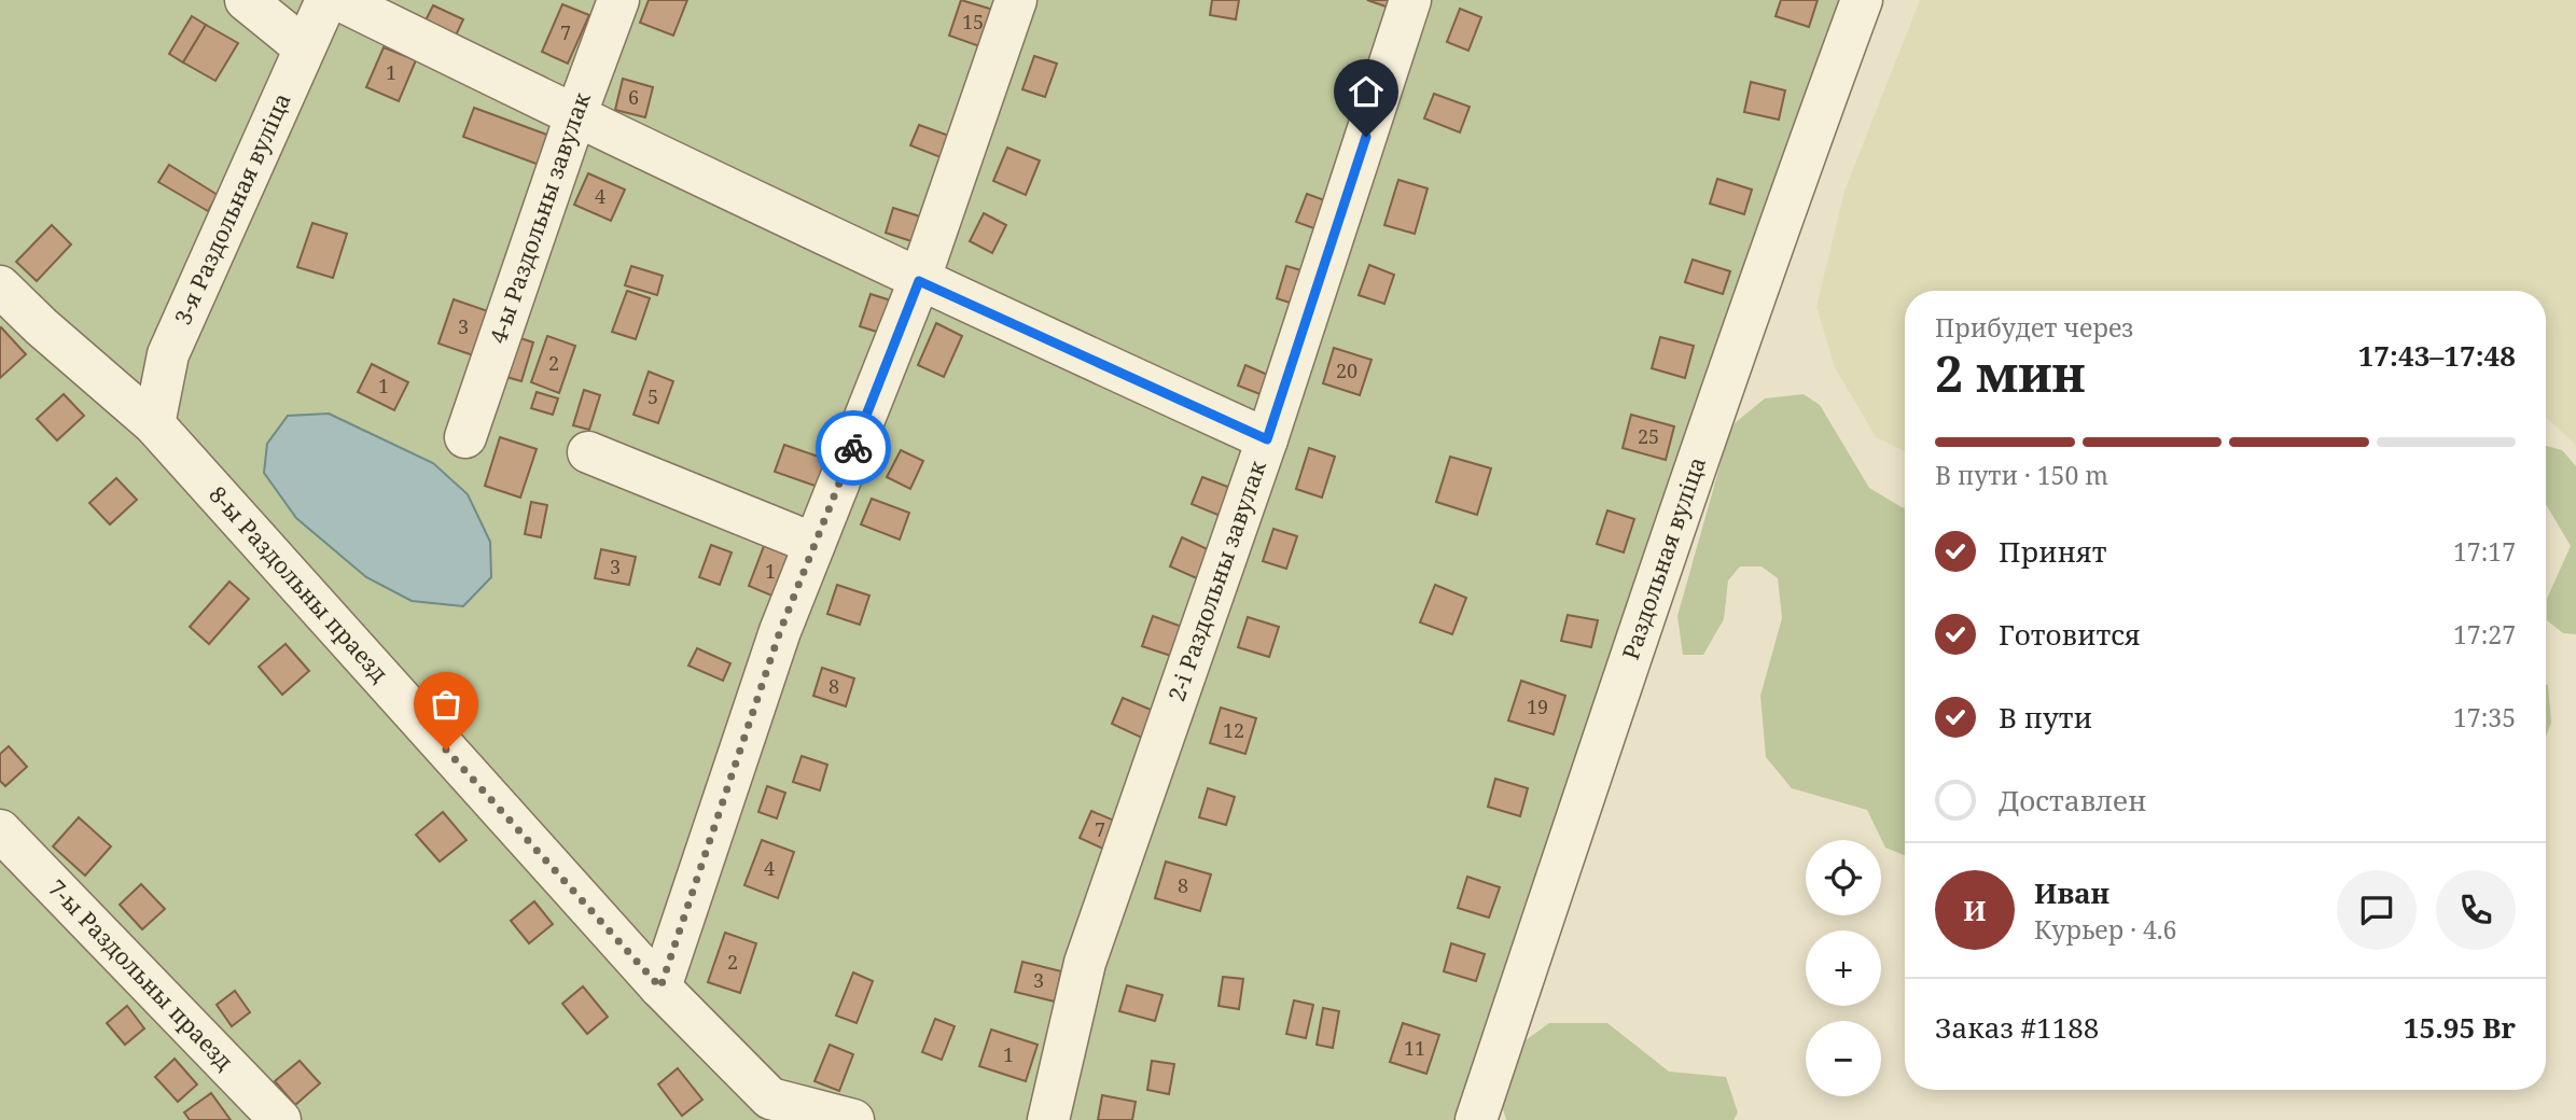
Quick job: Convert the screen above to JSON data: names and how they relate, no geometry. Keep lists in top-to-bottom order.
{
  "streets": {
    "street": [
      "3-я Раздольная вуліца",
      "4-ы Раздольны завулак",
      "Раздольная вуліца",
      "2-і Раздольны завулак",
      "8-ы Раздольны праезд",
      "7-ы Раздольны праезд"
    ]
  },
  "crossings": [
    ["3-я Раздольная вуліца", "8-ы Раздольны праезд"]
  ],
  "house_numbers": [
    "15",
    "7",
    "1",
    "6",
    "4",
    "3",
    "2",
    "20",
    "1",
    "5",
    "25",
    "3",
    "1",
    "8",
    "19",
    "12",
    "7",
    "4",
    "8",
    "2",
    "3",
    "11",
    "1"
  ],
  "page": {
    "heading": ["2 мин", "Прибудет через", "17:43–17:48"],
    "panel": [
      "Иван",
      "Курьер · 4.6",
      "Заказ #1188",
      "15.95 Br"
    ],
    "bar": "В пути · 150 m",
    "list": [
      ["Принят", "17:17"],
      ["Готовится", "17:27"],
      ["В пути", "17:35"],
      "Доставлен"
    ],
    "map_buttons": ["+", "−"],
    "round": "И"
  }
}
